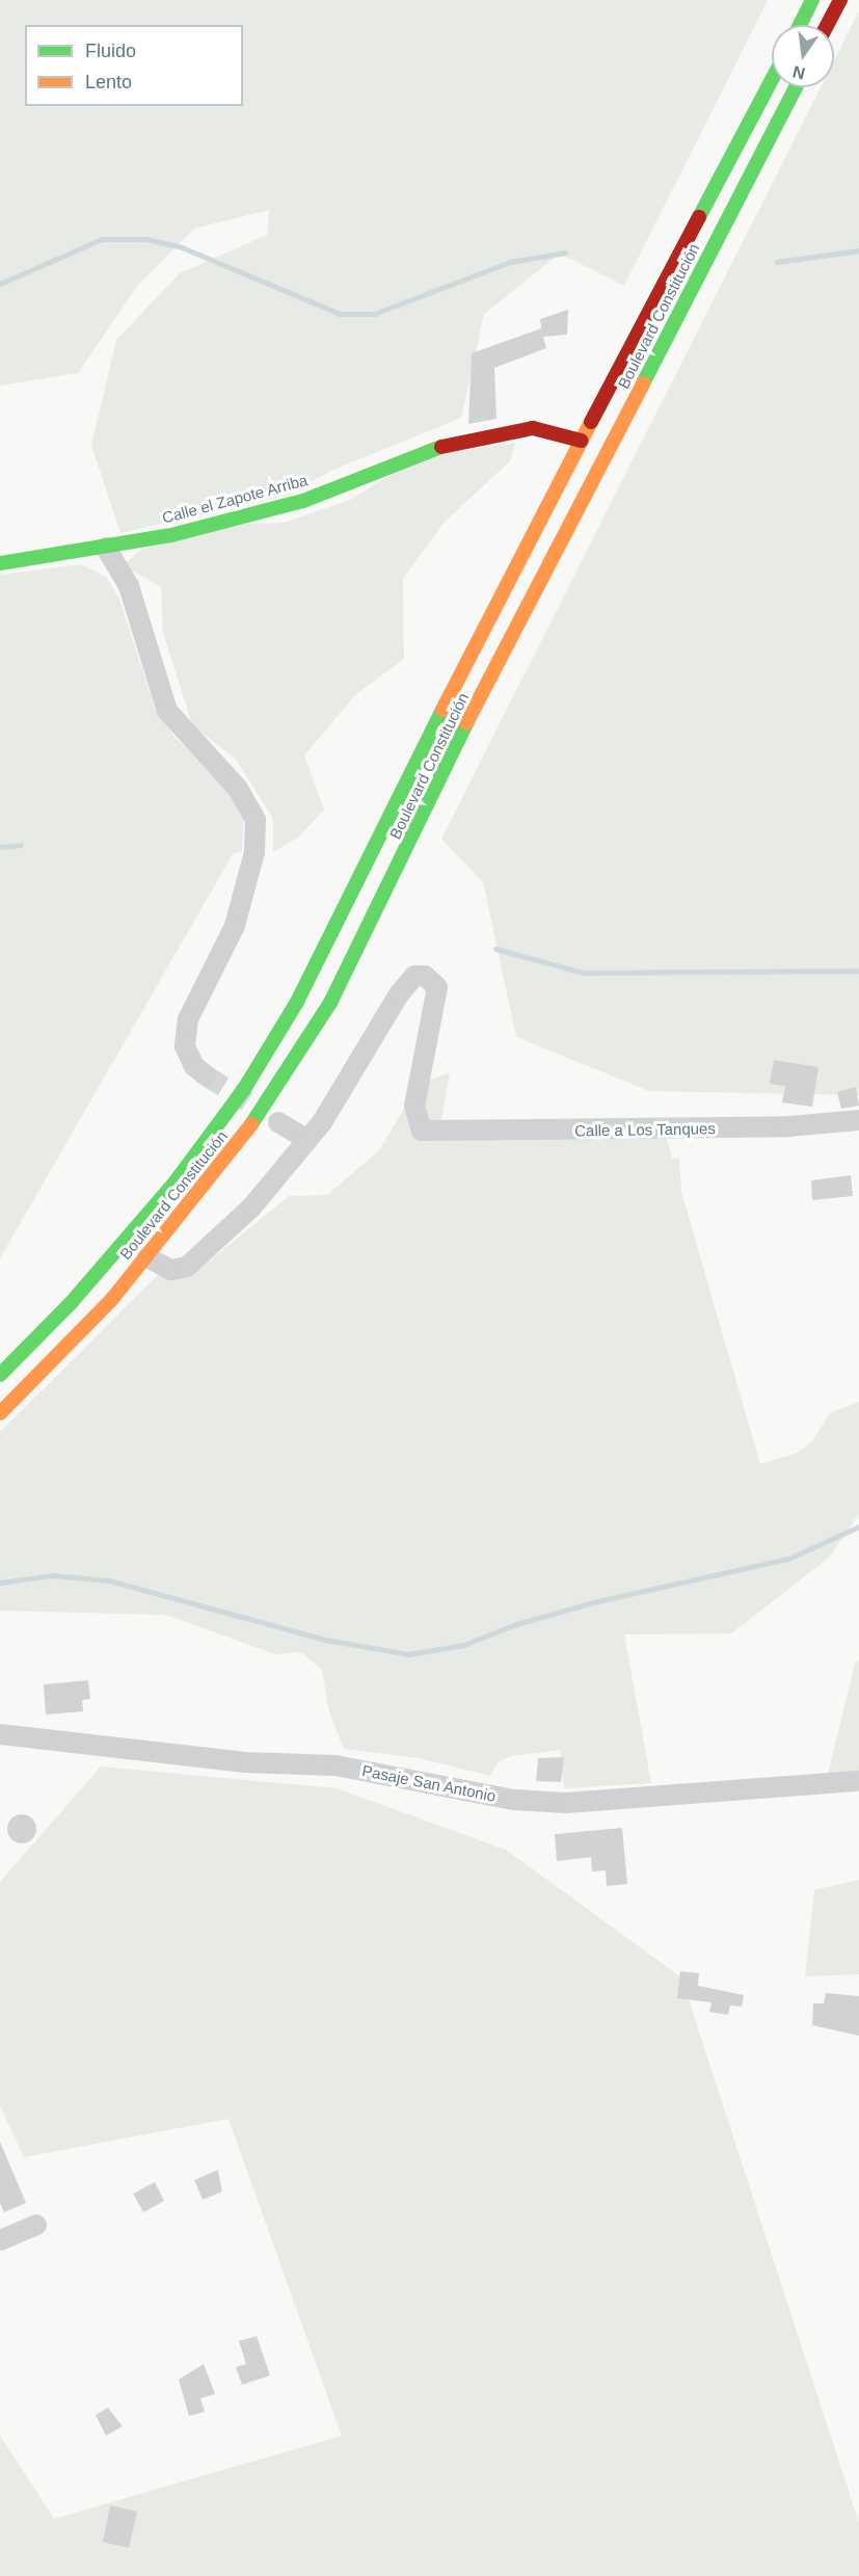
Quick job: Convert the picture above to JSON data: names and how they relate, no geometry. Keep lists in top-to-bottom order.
{
  "streets": {
    "main road": ["Boulevard Constitución", "Calle el Zapote Arriba"],
    "street": ["Calle a Los Tanques", "Pasaje San Antonio"]
  },
  "crossings": [
    ["Boulevard Constitución", "Calle el Zapote Arriba"]
  ],
  "legend": ["Fluido", "Lento"],
  "north": "bottom"
}
